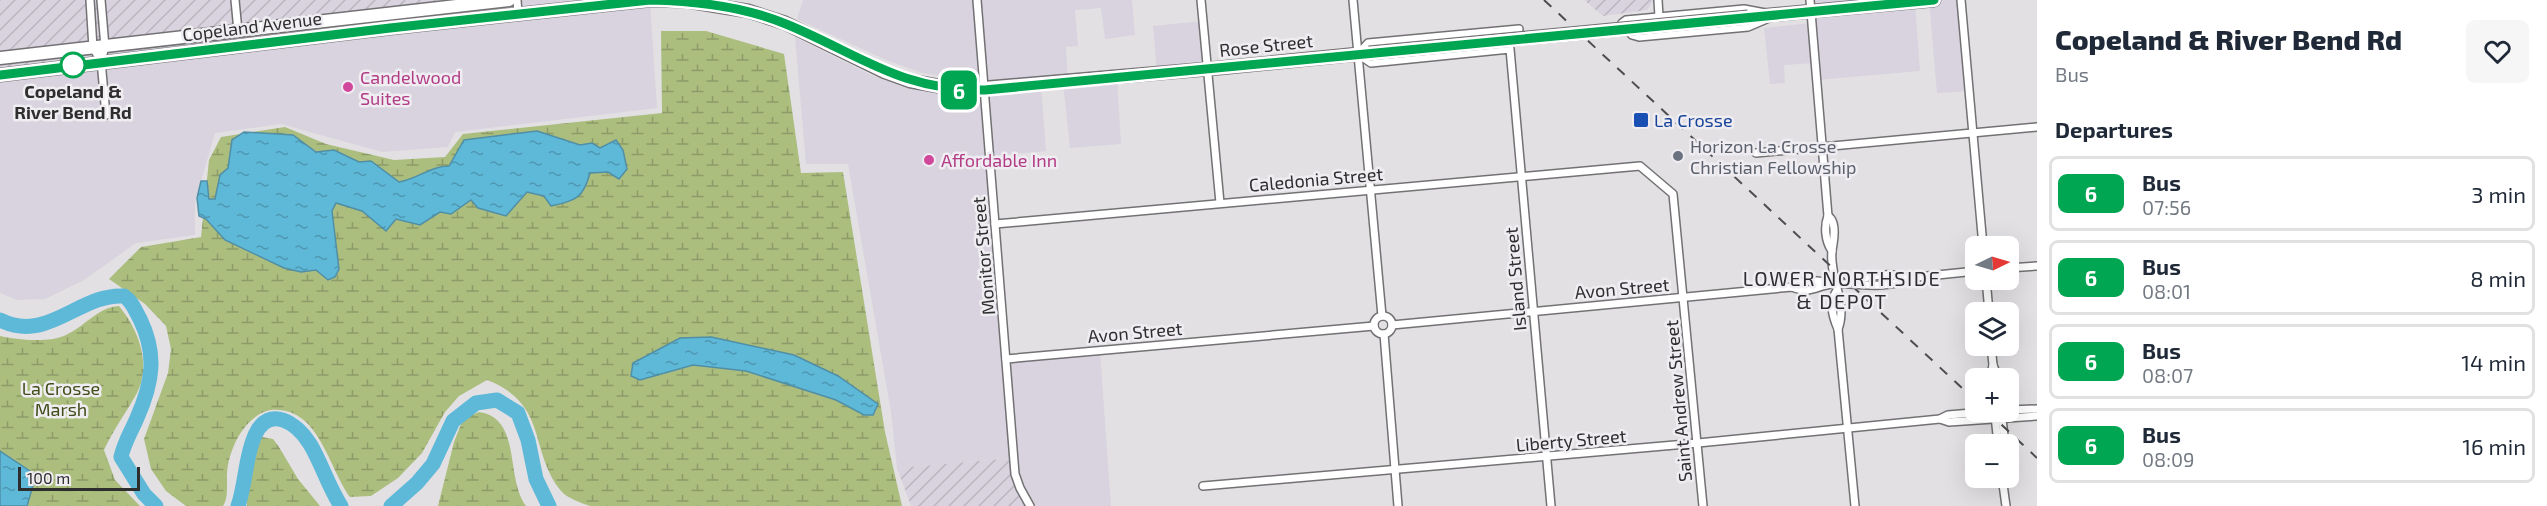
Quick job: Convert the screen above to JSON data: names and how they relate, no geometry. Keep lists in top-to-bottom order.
{
  "streets": {
    "highway": ["Copeland Avenue", "Rose Street"],
    "street": [
      "Caledonia Street",
      "Monitor Street",
      "Island Street",
      "Avon Street",
      "Saint Andrew Street",
      "Liberty Street"
    ]
  },
  "crossings": [
    ["Copeland Avenue", "Rose Street"],
    ["Rose Street", "Monitor Street"],
    ["Rose Street", "Island Street"],
    ["Caledonia Street", "Monitor Street"],
    ["Caledonia Street", "Island Street"],
    ["Caledonia Street", "Saint Andrew Street"],
    ["Monitor Street", "Avon Street"],
    ["Island Street", "Avon Street"],
    ["Island Street", "Liberty Street"],
    ["Avon Street", "Saint Andrew Street"],
    ["Saint Andrew Street", "Liberty Street"]
  ],
  "districts": ["LOWER NORTHSIDE & DEPOT"],
  "parks": ["La Crosse Marsh"],
  "places": {
    "other": [
      "Copeland & River Bend Rd",
      "Candelwood Suites",
      "Horizon La Crosse Christian Fellowship",
      "Affordable Inn"
    ],
    "transit": ["La Crosse"]
  },
  "lines": ["bus line 6"],
  "scale_bar": "100 m",
  "north": "right",
  "page": {
    "on_map": "6",
    "heading": [
      ["Copeland & River Bend Rd", "Bus"],
      "Departures"
    ],
    "list": [
      {
        "mark": "6",
        "name": "Bus",
        "note": "07:56",
        "value": "3 min"
      },
      {
        "mark": "6",
        "name": "Bus",
        "note": "08:01",
        "value": "8 min"
      },
      {
        "mark": "6",
        "name": "Bus",
        "note": "08:07",
        "value": "14 min"
      },
      {
        "mark": "6",
        "name": "Bus",
        "note": "08:09",
        "value": "16 min"
      }
    ],
    "map_buttons": ["+", "−"],
    "scale": "100 m"
  }
}
